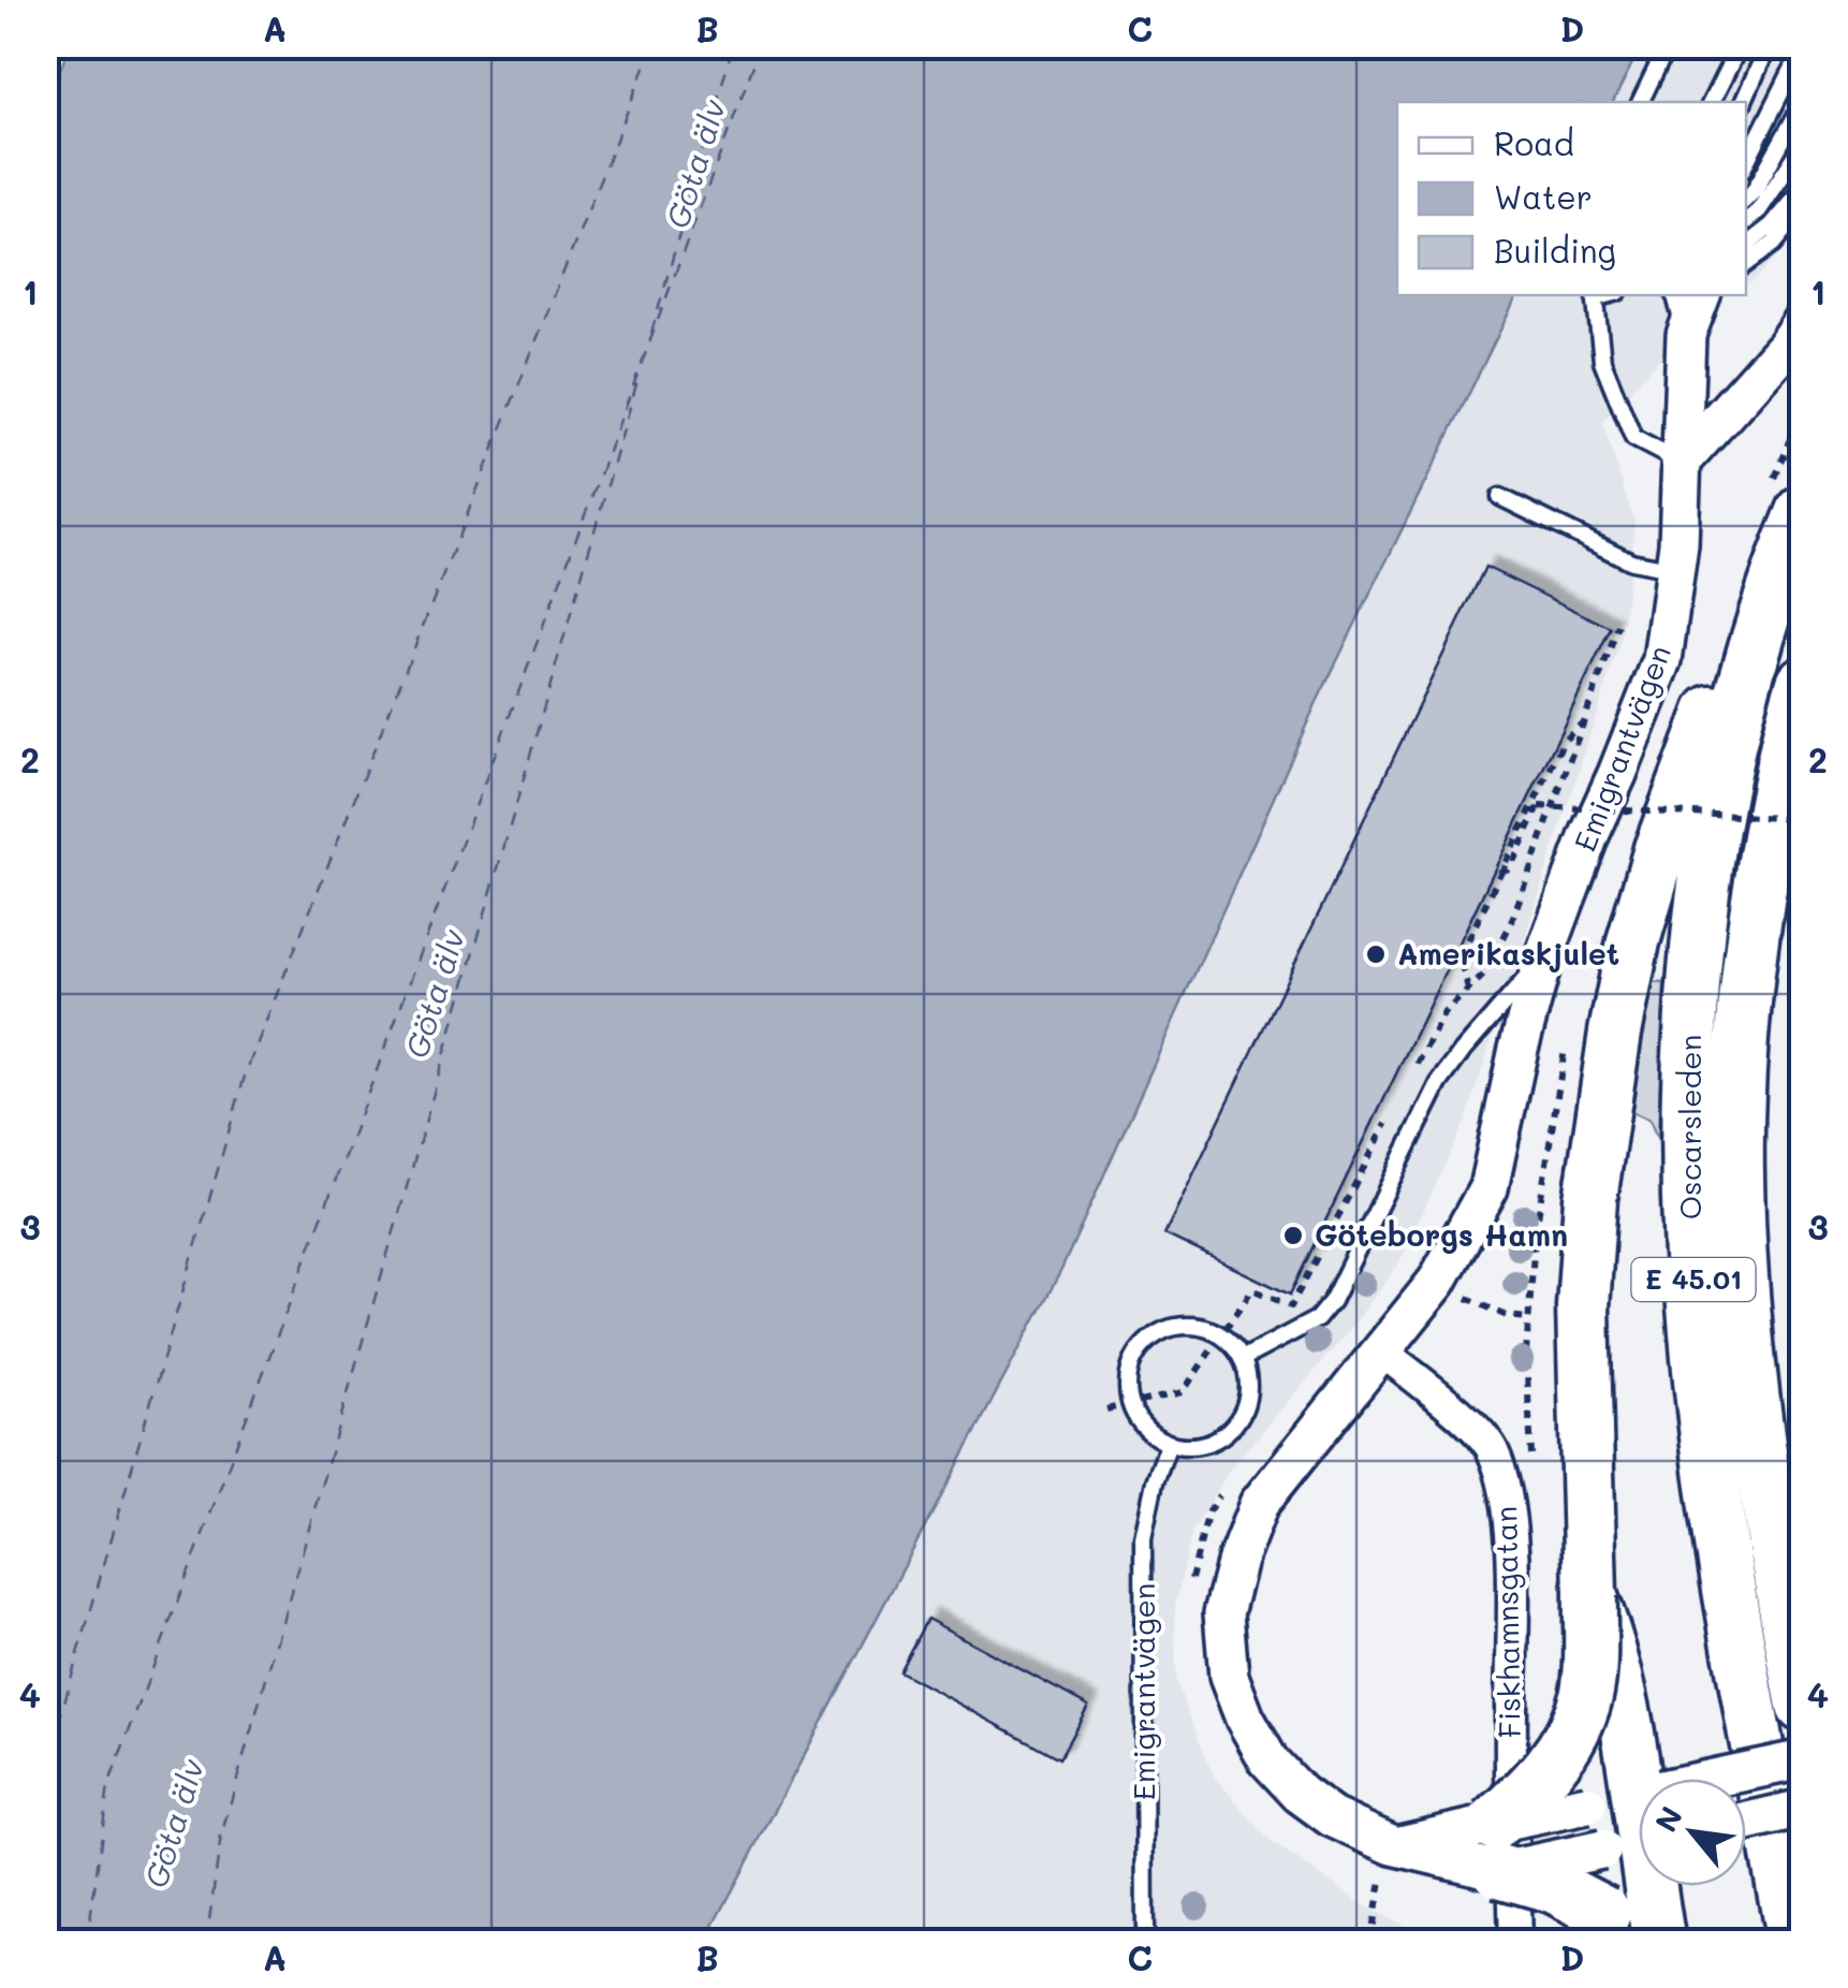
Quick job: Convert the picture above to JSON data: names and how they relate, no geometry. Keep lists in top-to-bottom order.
{
  "streets": {
    "highway": ["Oscarsleden", "E 45.01"],
    "street": ["Emigrantvägen", "Fiskhamnsgatan"]
  },
  "crossings": [
    ["Emigrantvägen", "Fiskhamnsgatan"]
  ],
  "water": ["Göta älv"],
  "places": ["Amerikaskjulet", "Göteborgs Hamn"],
  "legend": ["Road", "Water", "Building"],
  "north": "top left",
  "grid": {
    "columns": [
      "A",
      "B",
      "C",
      "D"
    ],
    "rows": [
      "1",
      "2",
      "3",
      "4"
    ]
  }
}
